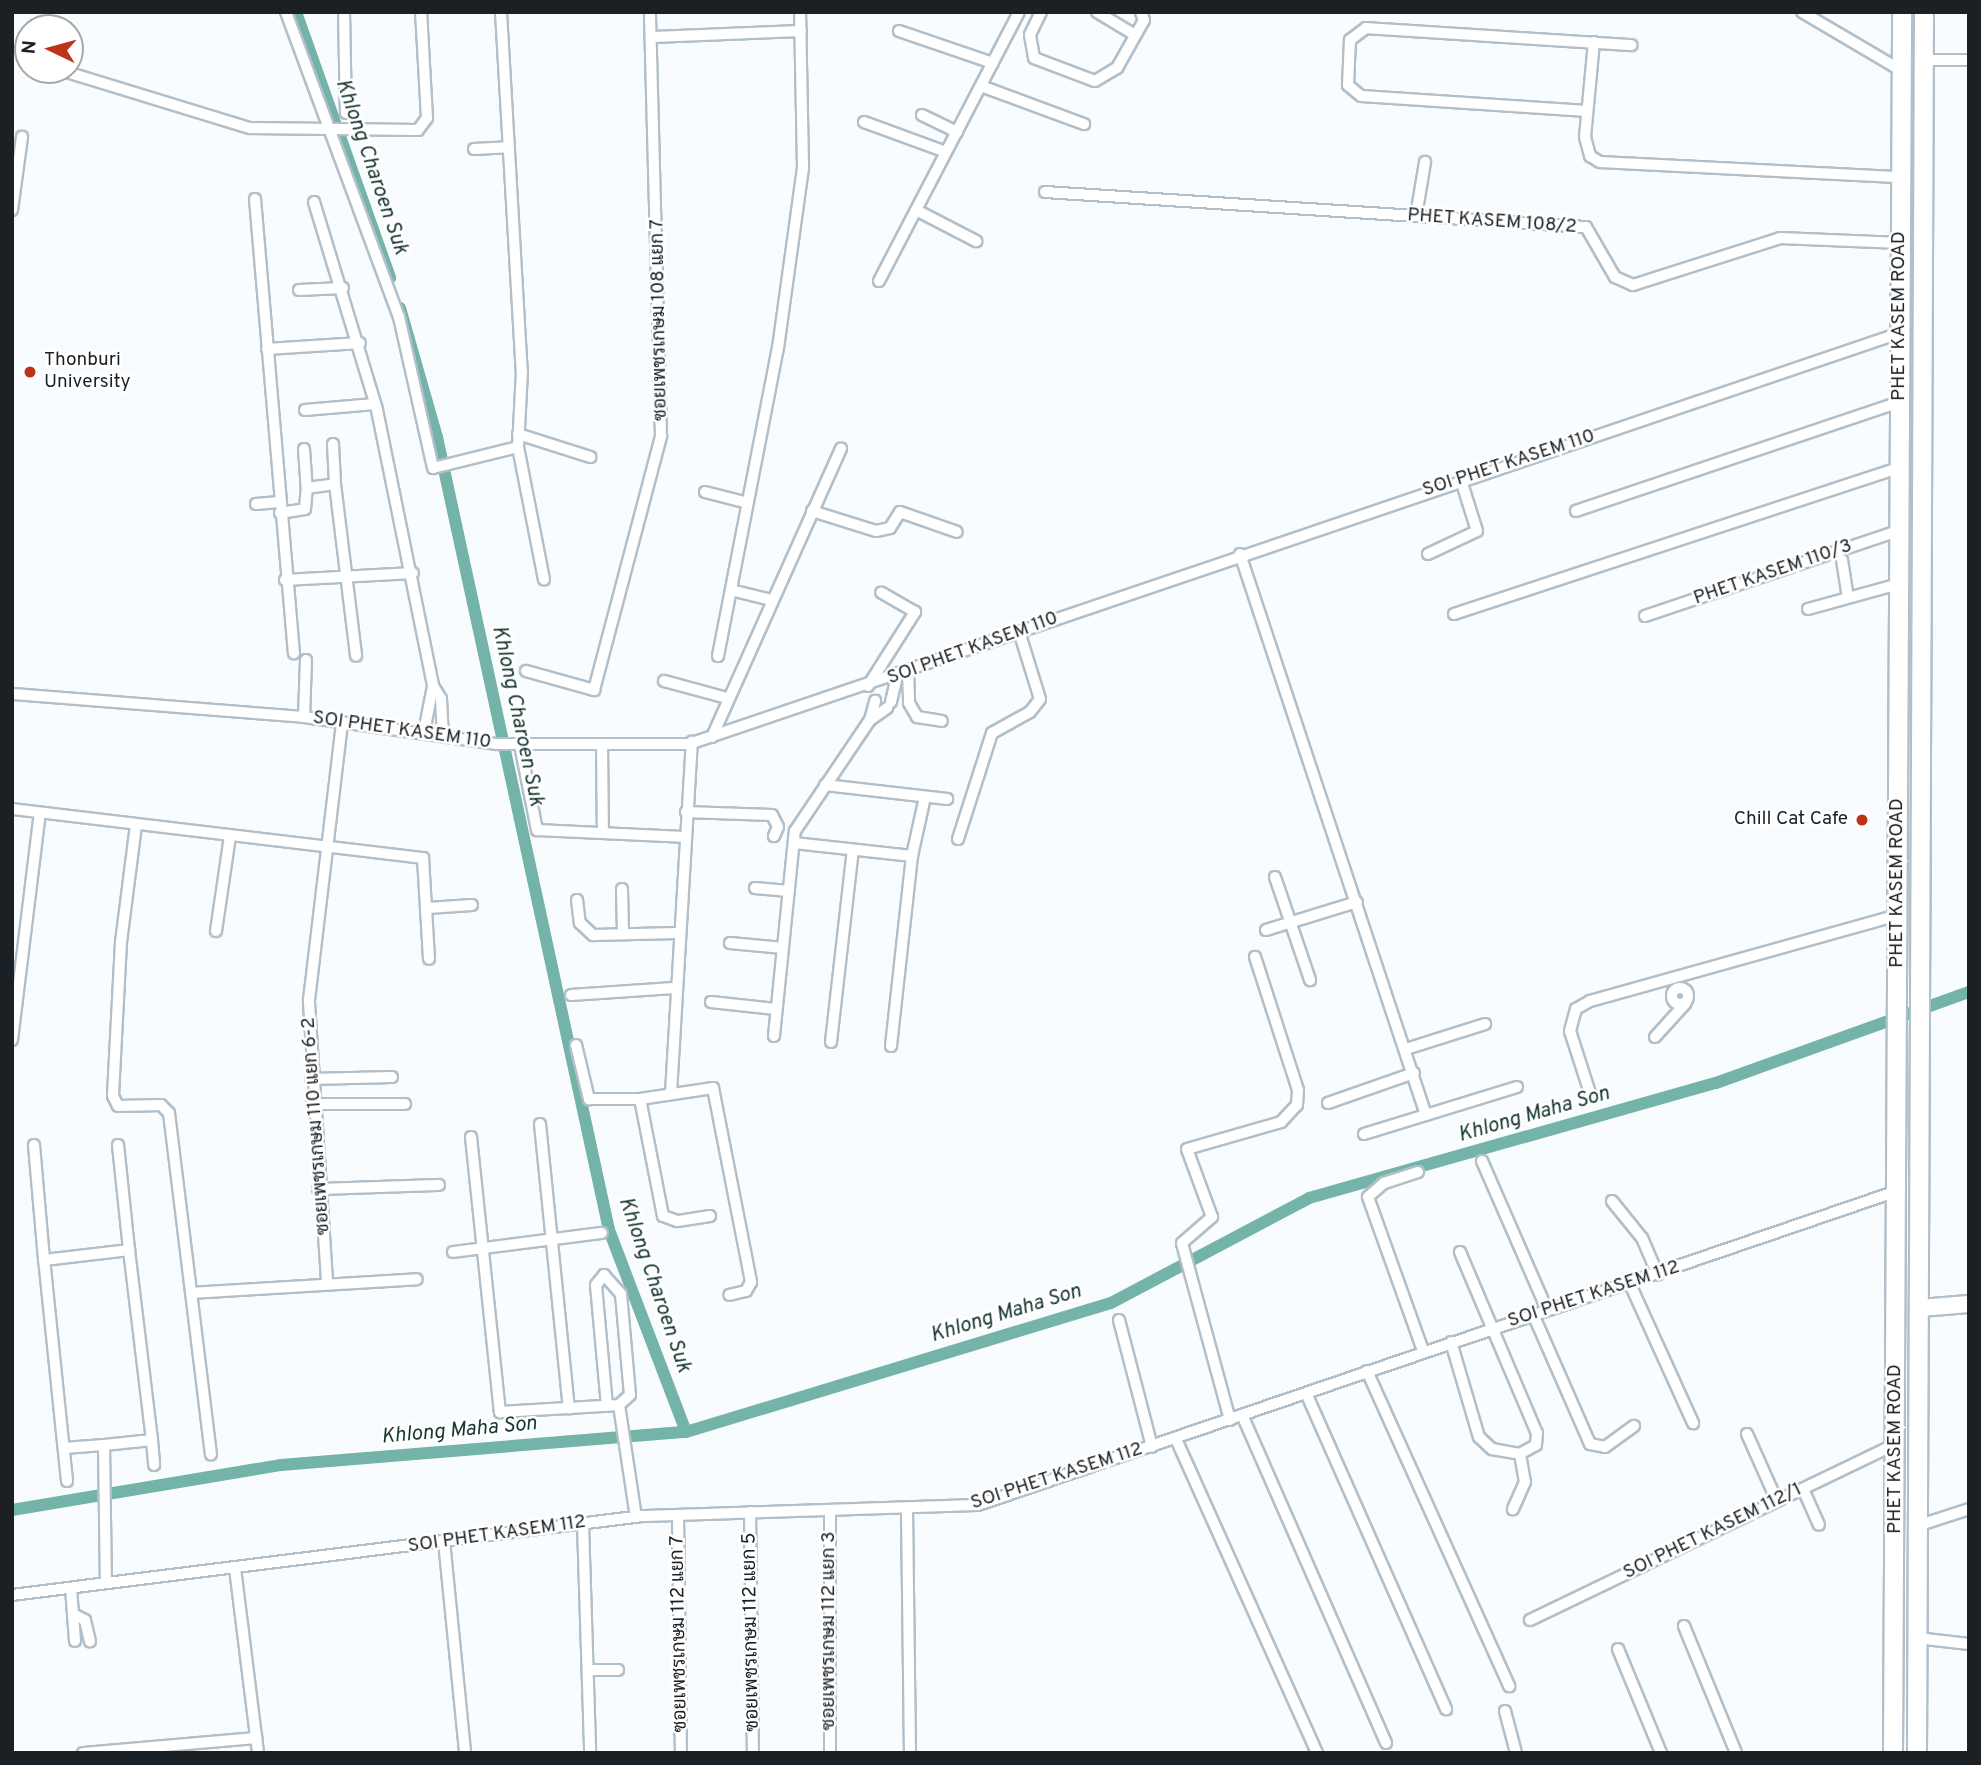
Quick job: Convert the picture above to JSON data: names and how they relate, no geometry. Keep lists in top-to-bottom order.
{
  "streets": {
    "main road": ["PHET KASEM ROAD"],
    "street": [
      "PHET KASEM 108/2",
      "ซอยเพชรเกษม 108 แยก 7",
      "SOI PHET KASEM 110",
      "PHET KASEM 110/3",
      "ซอยเพชรเกษม 110 แยก 6-2",
      "SOI PHET KASEM 112",
      "SOI PHET KASEM 112/1",
      "ซอยเพชรเกษม 112 แยก 3",
      "ซอยเพชรเกษม 112 แยก 5",
      "ซอยเพชรเกษม 112 แยก 7"
    ]
  },
  "crossings": [
    ["PHET KASEM 108/2", "PHET KASEM ROAD"],
    ["PHET KASEM ROAD", "SOI PHET KASEM 110"],
    ["PHET KASEM ROAD", "PHET KASEM 110/3"],
    ["PHET KASEM ROAD", "SOI PHET KASEM 112"],
    ["PHET KASEM ROAD", "SOI PHET KASEM 112/1"],
    ["SOI PHET KASEM 110", "ซอยเพชรเกษม 110 แยก 6-2"],
    ["SOI PHET KASEM 112", "ซอยเพชรเกษม 112 แยก 3"],
    ["SOI PHET KASEM 112", "ซอยเพชรเกษม 112 แยก 5"],
    ["SOI PHET KASEM 112", "ซอยเพชรเกษม 112 แยก 7"]
  ],
  "water": ["Khlong Charoen Suk", "Khlong Maha Son"],
  "places": ["Thonburi University", "Chill Cat Cafe"],
  "north": "left"
}
